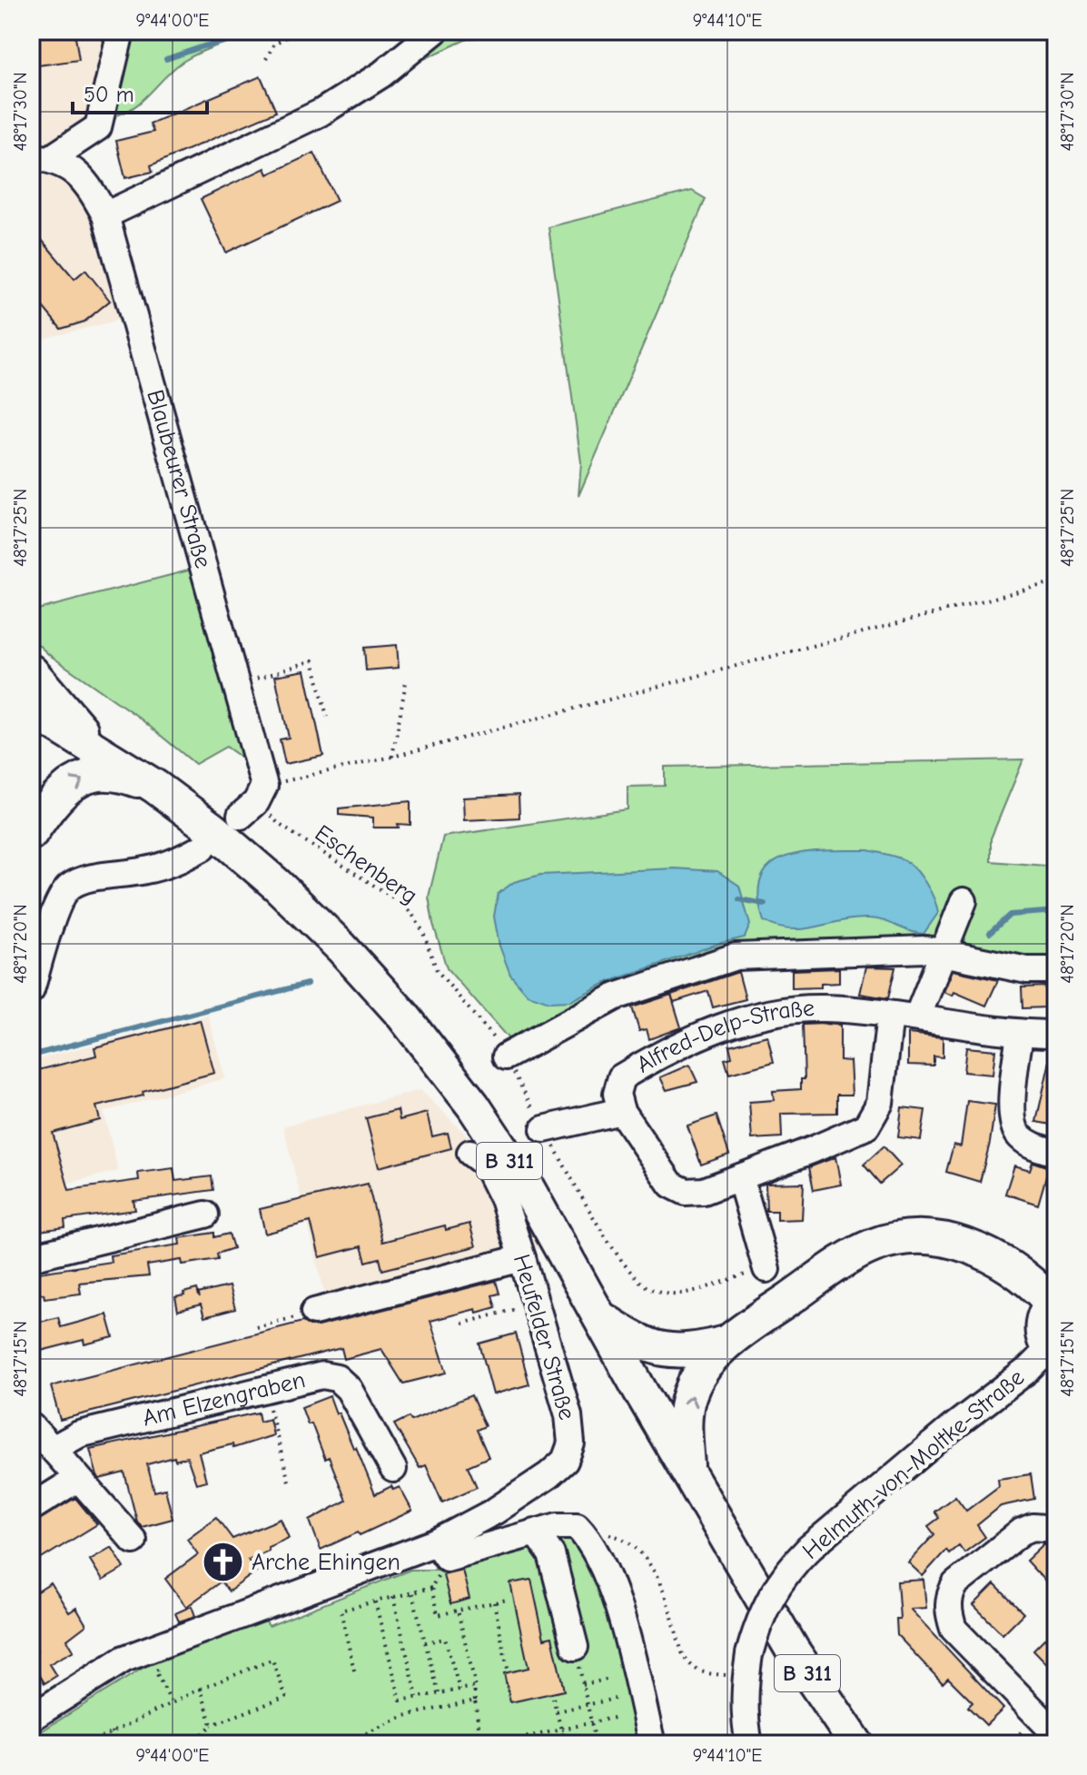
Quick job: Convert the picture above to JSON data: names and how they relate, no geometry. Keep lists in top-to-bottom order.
{
  "streets": {
    "main road": ["B 311"],
    "street": [
      "Blaubeurer Straße",
      "Alfred-Delp-Straße",
      "Heufelder Straße",
      "Am Elzengraben",
      "Helmuth-von-Moltke-Straße"
    ],
    "path": ["Eschenberg"]
  },
  "crossings": [
    ["Blaubeurer Straße", "Eschenberg"]
  ],
  "places": {
    "church": ["Arche Ehingen"]
  },
  "scale_bar": "50 m",
  "coordinates": [
    "9°44'00\"E",
    "9°44'10\"E",
    "48°17'30\"N",
    "48°17'25\"N",
    "48°17'20\"N",
    "48°17'15\"N"
  ]
}
